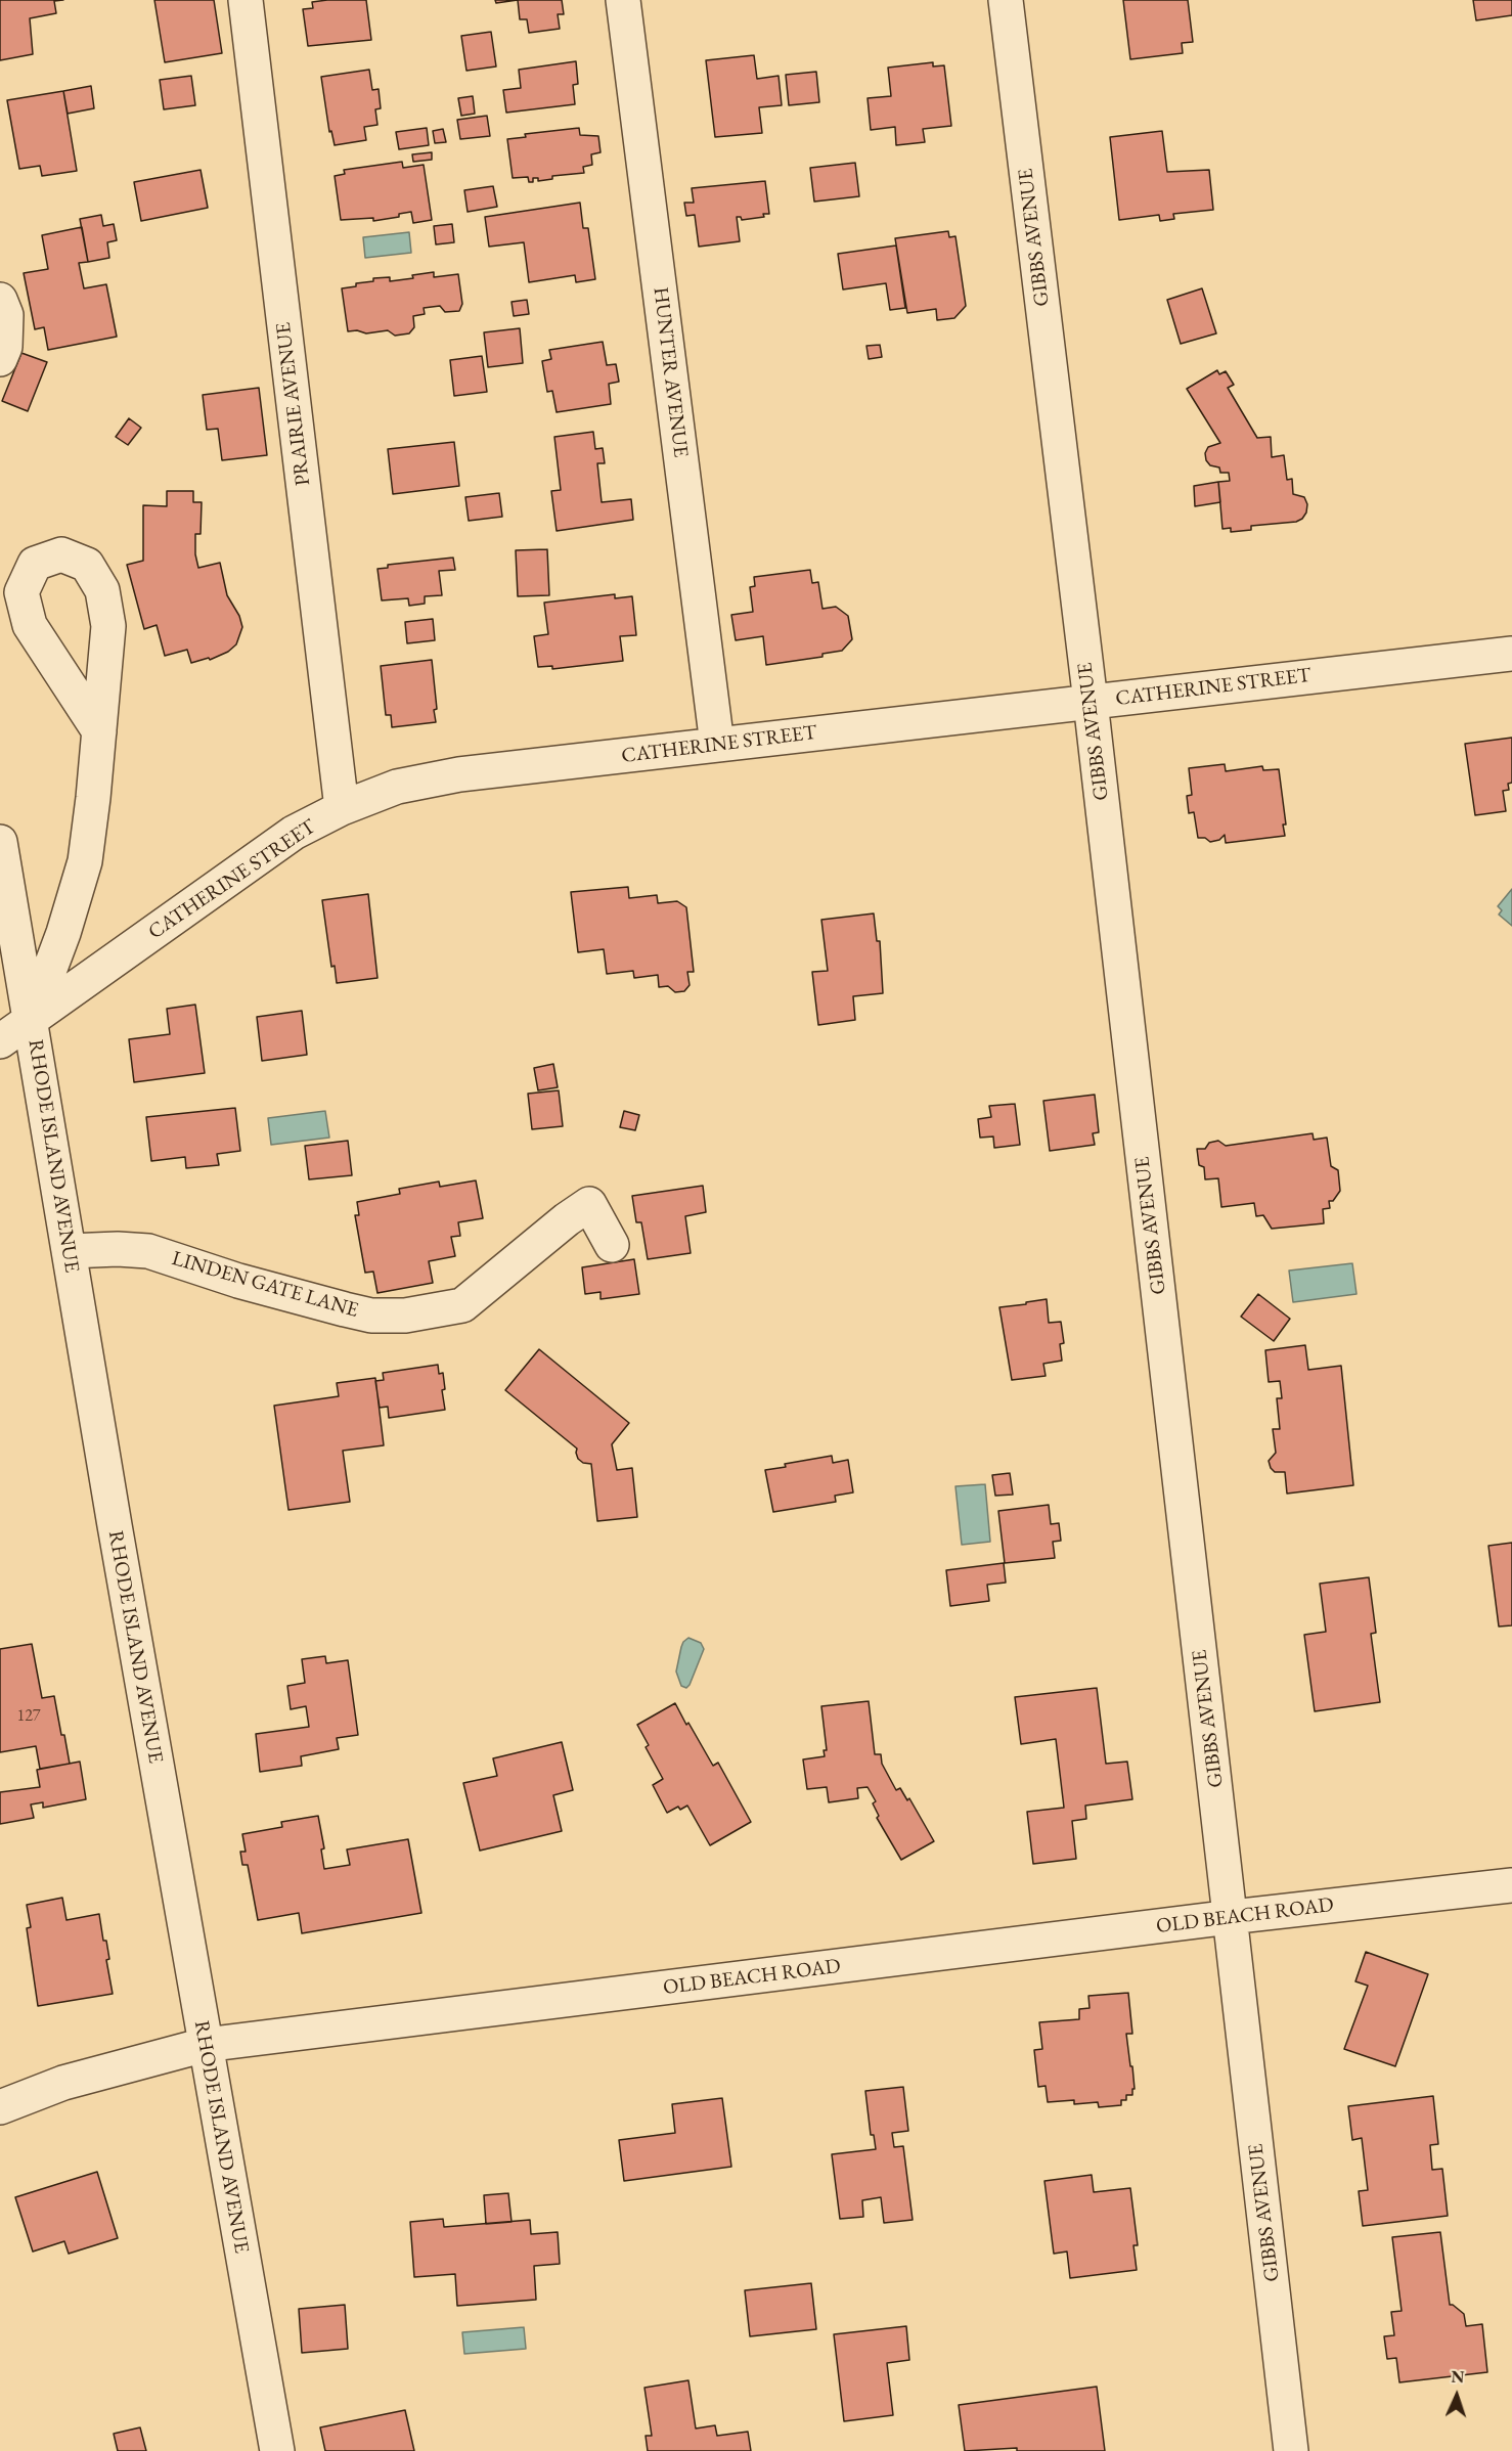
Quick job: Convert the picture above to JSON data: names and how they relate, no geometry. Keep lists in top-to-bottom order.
{
  "streets": {
    "street": [
      "GIBBS AVENUE",
      "HUNTER AVENUE",
      "PRAIRIE AVENUE",
      "CATHERINE STREET",
      "RHODE ISLAND AVENUE",
      "LINDEN GATE LANE",
      "OLD BEACH ROAD"
    ]
  },
  "crossings": [
    ["GIBBS AVENUE", "CATHERINE STREET"],
    ["GIBBS AVENUE", "OLD BEACH ROAD"],
    ["HUNTER AVENUE", "CATHERINE STREET"],
    ["PRAIRIE AVENUE", "CATHERINE STREET"],
    ["CATHERINE STREET", "RHODE ISLAND AVENUE"],
    ["RHODE ISLAND AVENUE", "LINDEN GATE LANE"],
    ["RHODE ISLAND AVENUE", "OLD BEACH ROAD"]
  ],
  "house_numbers": ["127"],
  "north": "top"
}
